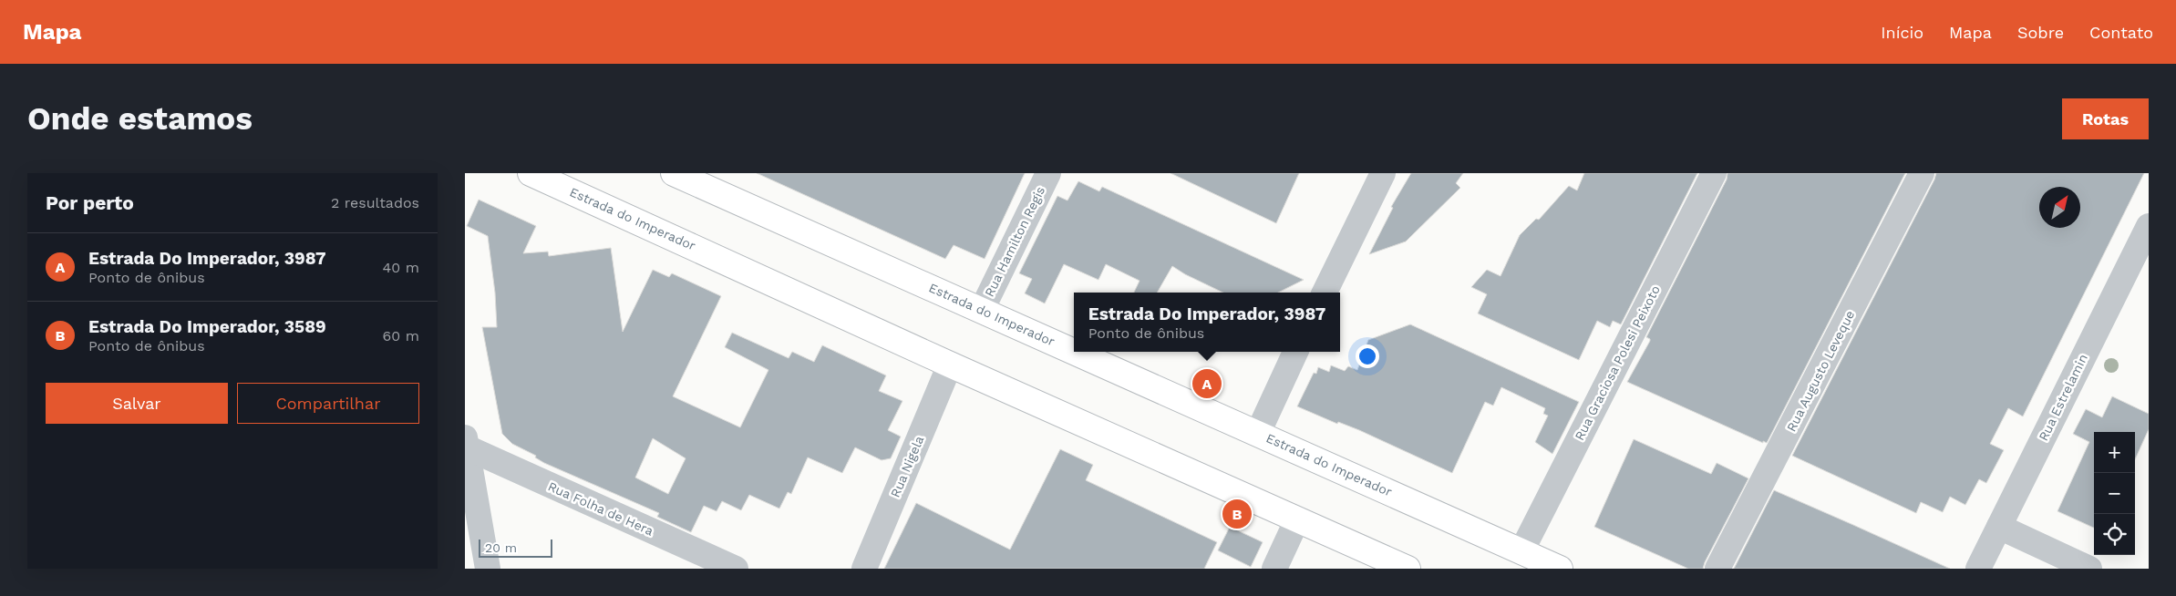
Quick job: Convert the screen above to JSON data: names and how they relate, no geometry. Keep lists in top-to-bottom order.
{
  "streets": {
    "main road": ["Estrada do Imperador"],
    "street": [
      "Rua Hamilton Regis",
      "Rua Graciosa Polesi Peixoto",
      "Rua Augusto Leveque",
      "Rua Estrelamin",
      "Rua Nigela",
      "Rua Folha de Hera"
    ]
  },
  "crossings": [
    ["Estrada do Imperador", "Rua Hamilton Regis"],
    ["Estrada do Imperador", "Rua Graciosa Polesi Peixoto"],
    ["Estrada do Imperador", "Rua Nigela"]
  ],
  "scale_bar": "20 m",
  "north": "top right",
  "page": {
    "header": "Mapa",
    "nav": [
      "Início",
      "Mapa",
      "Sobre",
      "Contato"
    ],
    "buttons": [
      "Rotas",
      ["Salvar", "Compartilhar"]
    ],
    "title": "Onde estamos",
    "heading": ["Por perto", "2 resultados"],
    "list": [
      {
        "mark": "A",
        "name": "Estrada Do Imperador, 3987",
        "note": "Ponto de ônibus",
        "value": "40 m"
      },
      {
        "mark": "B",
        "name": "Estrada Do Imperador, 3589",
        "note": "Ponto de ônibus",
        "value": "60 m"
      }
    ],
    "popup": ["Estrada Do Imperador, 3987", "Ponto de ônibus"],
    "pins": ["A", "B"],
    "map_buttons": ["+", "−"],
    "scale": "20 m"
  }
}
